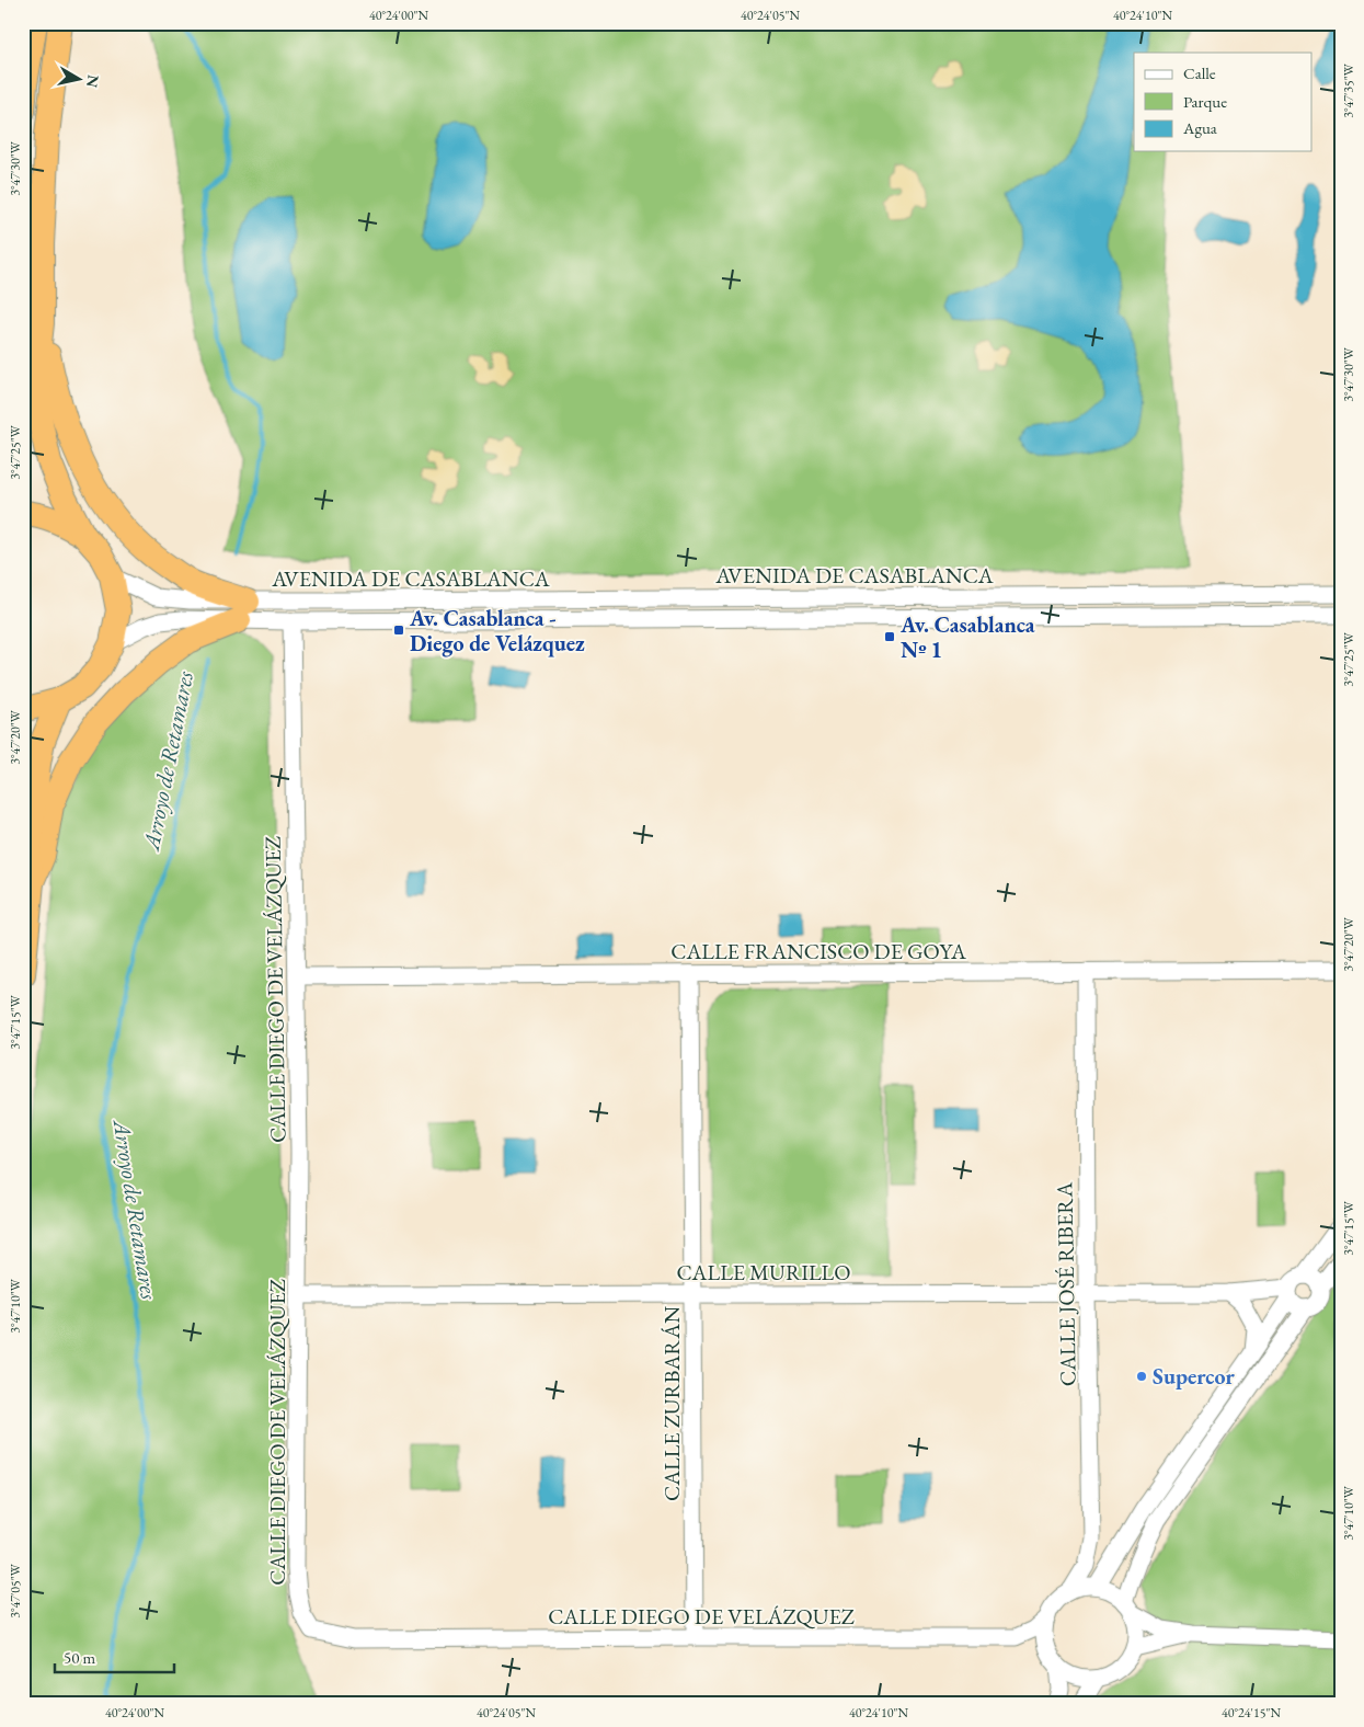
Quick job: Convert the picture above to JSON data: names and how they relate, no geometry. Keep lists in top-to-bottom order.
{
  "streets": {
    "street": [
      "AVENIDA DE CASABLANCA",
      "CALLE FRANCISCO DE GOYA",
      "CALLE DIEGO DE VELÁZQUEZ",
      "CALLE MURILLO",
      "CALLE JOSÉ RIBERA",
      "CALLE ZURBARÁN"
    ]
  },
  "crossings": [
    ["AVENIDA DE CASABLANCA", "CALLE DIEGO DE VELÁZQUEZ"],
    ["CALLE FRANCISCO DE GOYA", "CALLE DIEGO DE VELÁZQUEZ"],
    ["CALLE FRANCISCO DE GOYA", "CALLE JOSÉ RIBERA"],
    ["CALLE FRANCISCO DE GOYA", "CALLE ZURBARÁN"],
    ["CALLE DIEGO DE VELÁZQUEZ", "CALLE MURILLO"],
    ["CALLE DIEGO DE VELÁZQUEZ", "CALLE JOSÉ RIBERA"],
    ["CALLE DIEGO DE VELÁZQUEZ", "CALLE ZURBARÁN"],
    ["CALLE MURILLO", "CALLE JOSÉ RIBERA"],
    ["CALLE MURILLO", "CALLE ZURBARÁN"]
  ],
  "water": ["Arroyo de Retamares"],
  "places": {
    "transit": ["Av. Casablanca - Diego de Velázquez", "Av. Casablanca Nº 1"],
    "other": ["Supercor"]
  },
  "legend": ["Calle", "Parque", "Agua"],
  "scale_bar": "50 m",
  "north": "right",
  "coordinates": [
    "40°24'00\"N",
    "40°24'05\"N",
    "40°24'10\"N",
    "3°47'35\"W",
    "3°47'30\"W",
    "3°47'25\"W",
    "3°47'20\"W",
    "3°47'15\"W",
    "3°47'10\"W",
    "3°47'05\"W",
    "40°24'15\"N"
  ]
}
